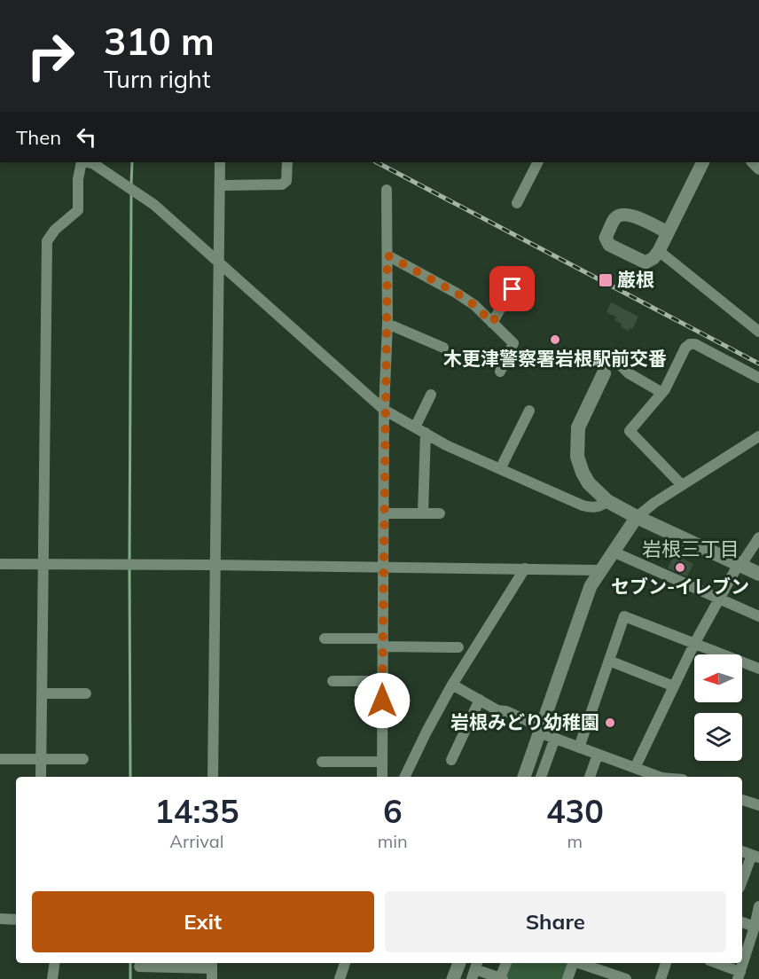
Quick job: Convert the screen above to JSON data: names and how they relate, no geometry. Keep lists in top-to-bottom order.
{
  "districts": ["岩根三丁目"],
  "places": {
    "transit": ["巌根"],
    "other": ["木更津警察署岩根駅前交番", "セブン-イレブン", "岩根みどり幼稚園"]
  },
  "north": "left",
  "page": {
    "turn": ["310 m", "Turn right"],
    "then": "Then",
    "eta": [
      "14:35",
      "Arrival",
      "6",
      "min",
      "430",
      "m"
    ],
    "buttons": ["Exit", "Share"]
  }
}
